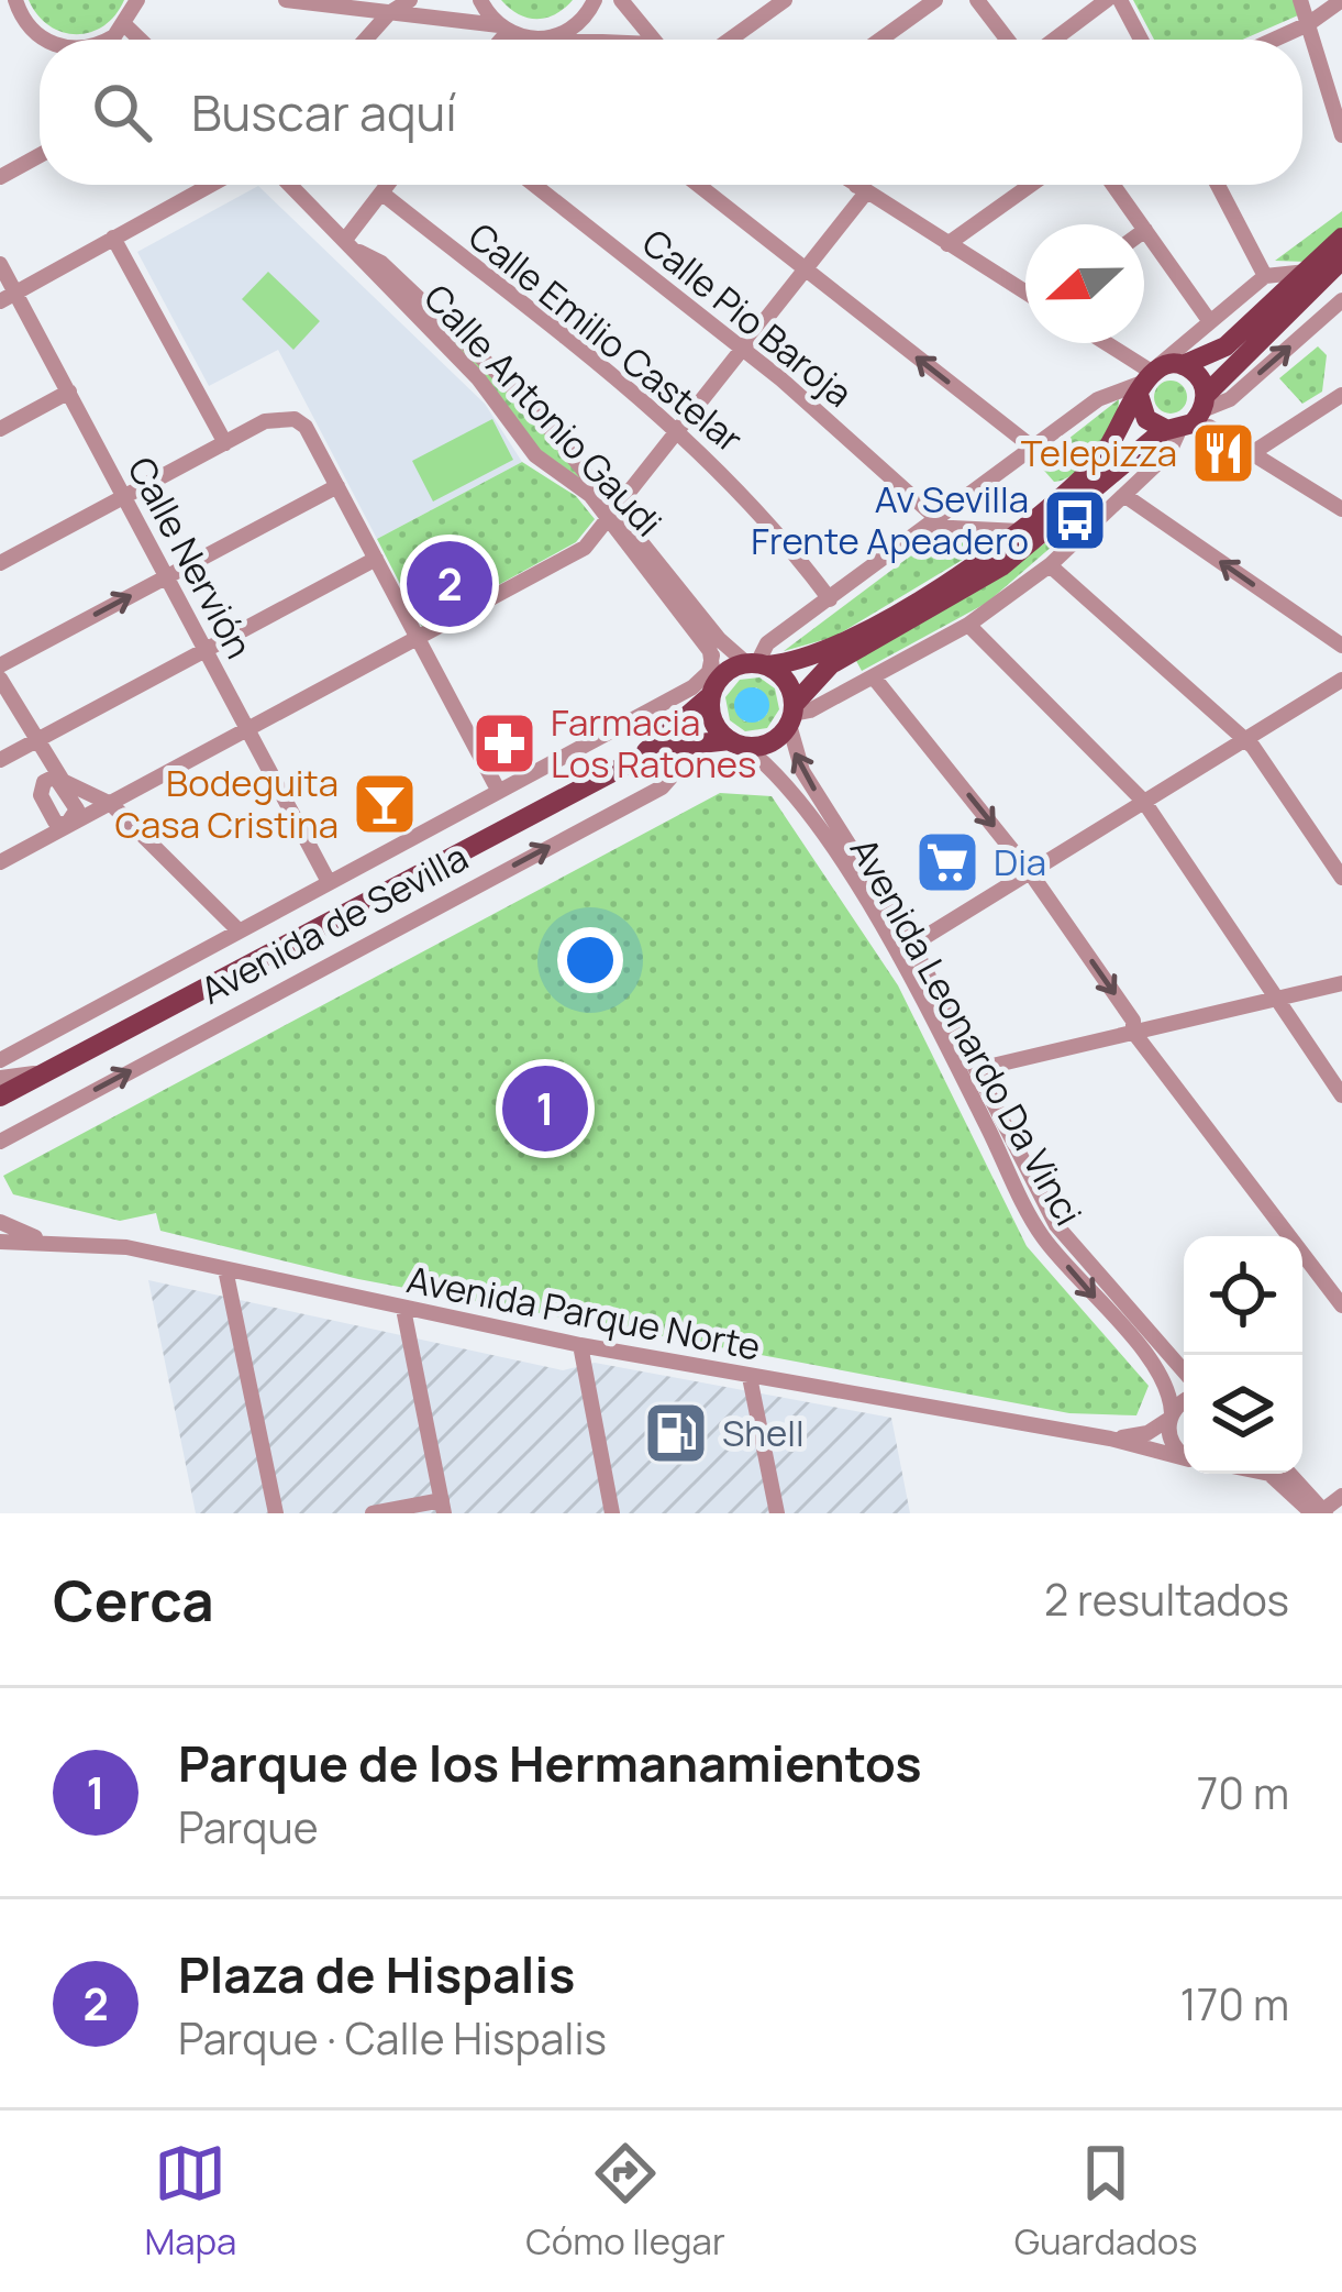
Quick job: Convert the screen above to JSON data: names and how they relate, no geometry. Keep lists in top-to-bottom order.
{
  "streets": {
    "main road": ["Avenida de Sevilla"],
    "street": [
      "Calle Pio Baroja",
      "Calle Emilio Castelar",
      "Calle Antonio Gaudi",
      "Calle Nervión",
      "Avenida Leonardo Da Vinci",
      "Avenida Parque Norte"
    ]
  },
  "crossings": [
    ["Calle Antonio Gaudi", "Avenida de Sevilla"],
    ["Calle Antonio Gaudi", "Avenida Leonardo Da Vinci"],
    ["Calle Nervión", "Avenida de Sevilla"],
    ["Avenida de Sevilla", "Avenida Leonardo Da Vinci"],
    ["Avenida Leonardo Da Vinci", "Avenida Parque Norte"]
  ],
  "places": {
    "restaurant": ["Telepizza"],
    "bus stop": ["Av Sevilla Frente Apeadero"],
    "pharmacy": ["Farmacia Los Ratones"],
    "bar": ["Bodeguita Casa Cristina"],
    "supermarket": ["Dia"],
    "fuel station": ["Shell"]
  },
  "north": "left",
  "page": {
    "search": "Buscar aquí",
    "pins": ["2", "1"],
    "heading": ["Cerca", "2 resultados"],
    "list": [
      {
        "mark": "1",
        "name": "Parque de los Hermanamientos",
        "note": "Parque",
        "value": "70 m"
      },
      {
        "mark": "2",
        "name": "Plaza de Hispalis",
        "note": "Parque · Calle Hispalis",
        "value": "170 m"
      }
    ],
    "nav": ["Mapa", "Cómo llegar", "Guardados"]
  }
}
